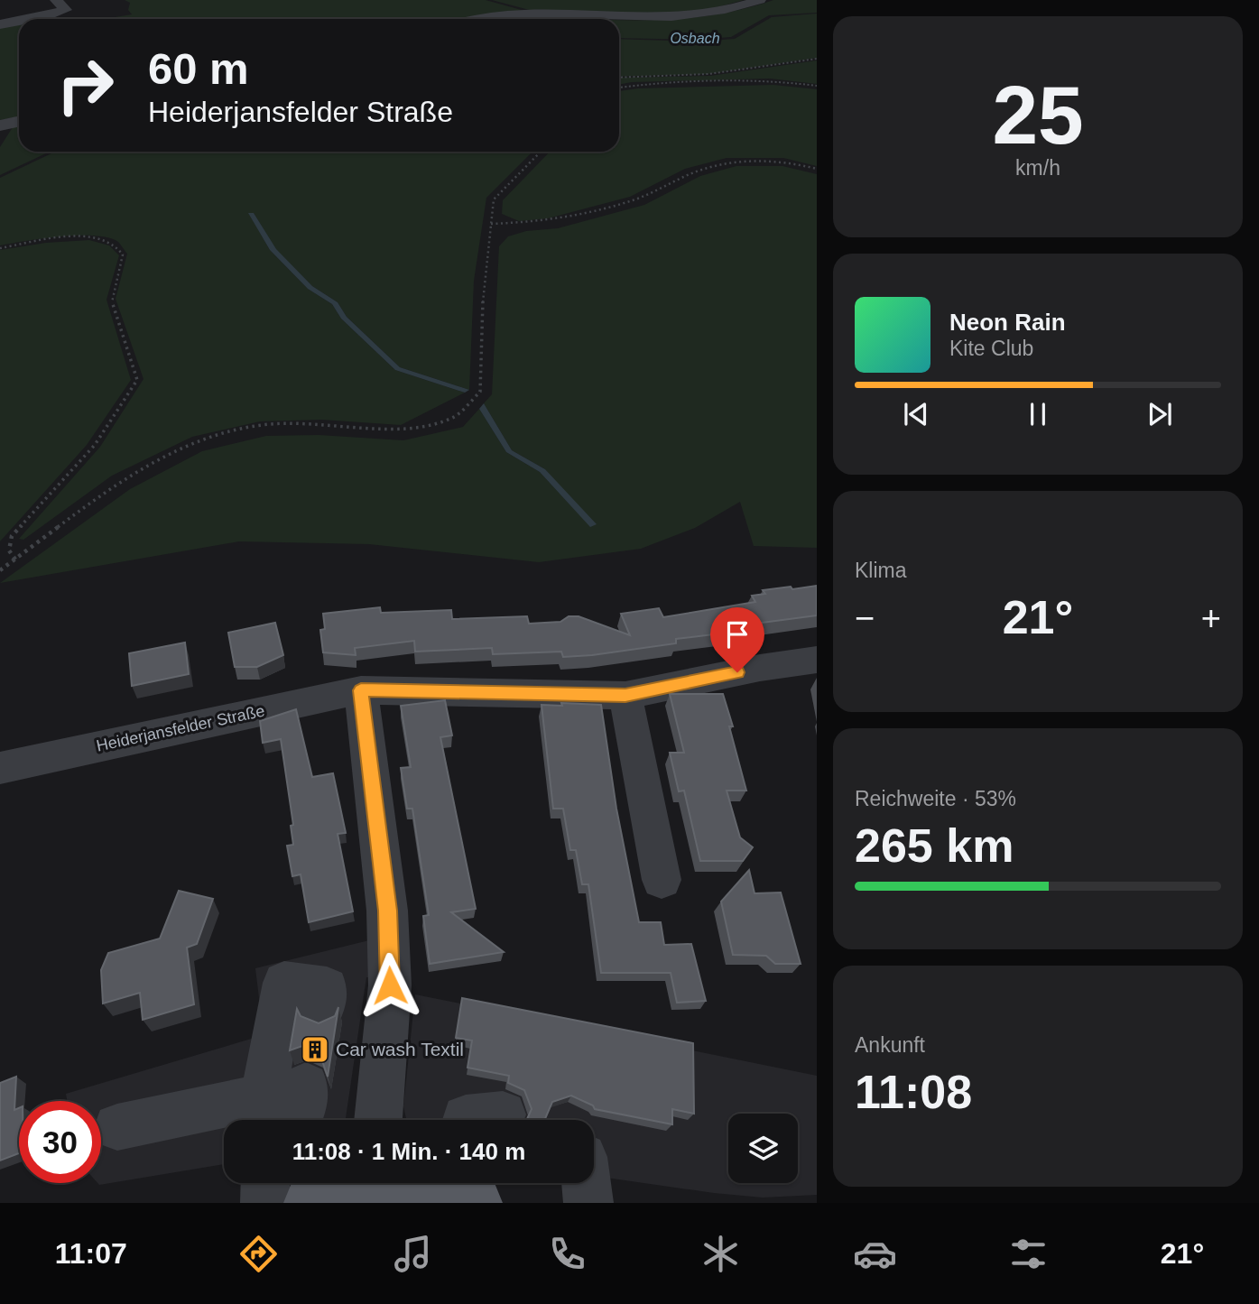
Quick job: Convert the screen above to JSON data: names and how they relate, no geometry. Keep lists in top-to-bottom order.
{
  "streets": {
    "street": ["Heiderjansfelder Straße"]
  },
  "water": ["Osbach"],
  "places": {
    "building": ["Car wash Textil"]
  },
  "page": {
    "tile": [
      ["25", "km/h"],
      "Klima",
      ["Reichweite · 53%", "265 km"],
      ["Ankunft", "11:08"]
    ],
    "turn": ["60 m", "Heiderjansfelder Straße"],
    "song": ["Neon Rain", "Kite Club"],
    "heat": ["−", "21°", "+"],
    "limit": "30",
    "trip": "11:08 · 1 Min. · 140 m",
    "tabs": ["11:07", "21°"]
  }
}
